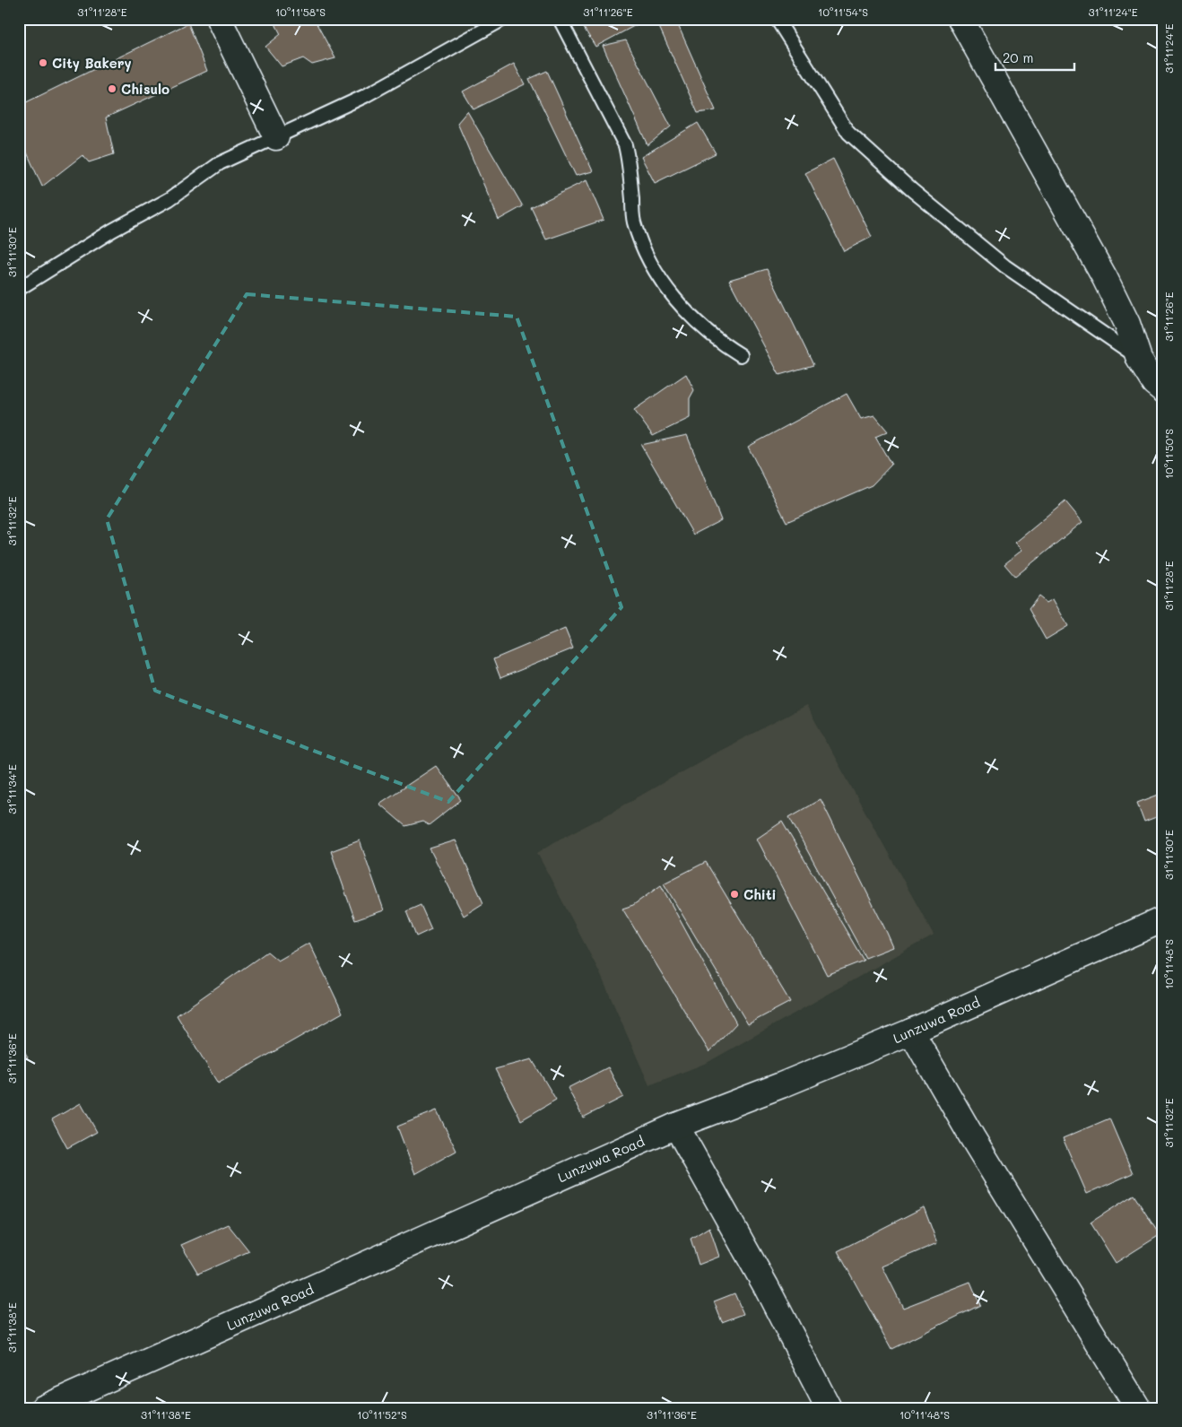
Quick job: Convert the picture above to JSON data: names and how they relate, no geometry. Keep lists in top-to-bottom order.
{
  "streets": {
    "street": ["Lunzuwa Road"]
  },
  "places": ["City Bakery", "Chisulo", "Chiti"],
  "scale_bar": "20 m",
  "coordinates": [
    "31°11'28\"E",
    "10°11'58\"S",
    "31°11'26\"E",
    "10°11'54\"S",
    "31°11'24\"E",
    "31°11'30\"E",
    "10°11'50\"S",
    "31°11'32\"E",
    "31°11'34\"E",
    "10°11'48\"S",
    "31°11'36\"E",
    "31°11'38\"E",
    "10°11'52\"S"
  ]
}
